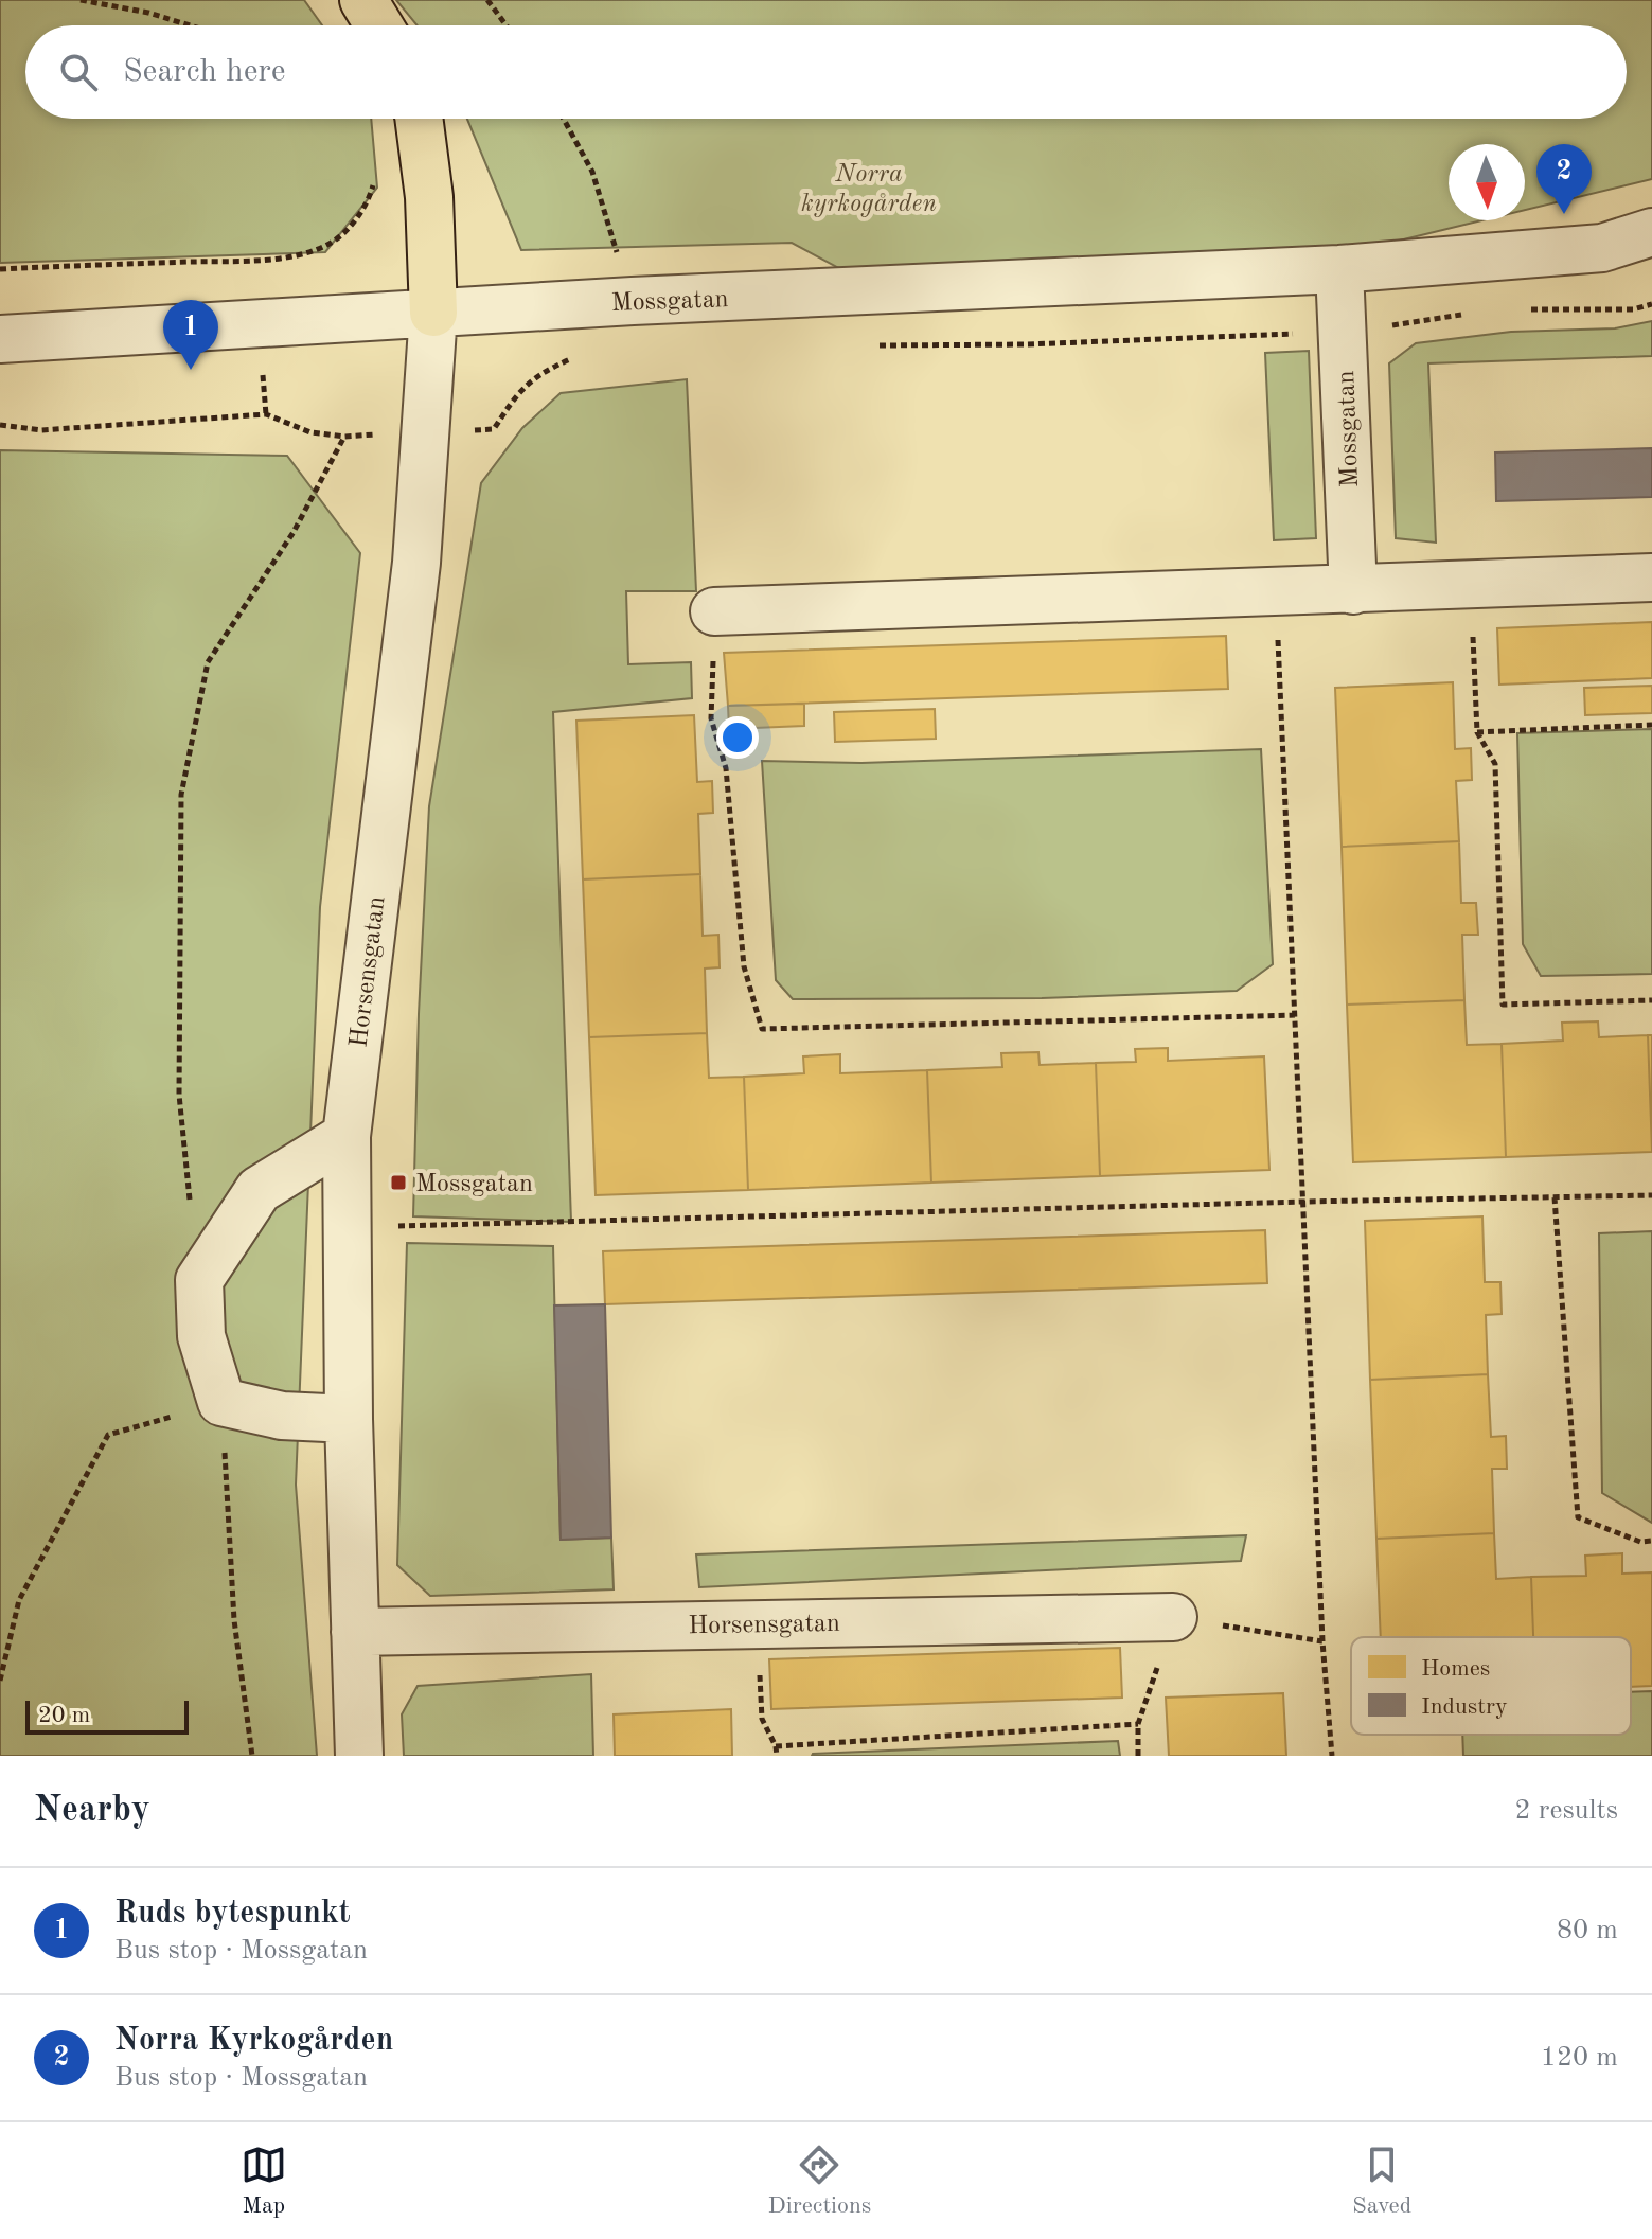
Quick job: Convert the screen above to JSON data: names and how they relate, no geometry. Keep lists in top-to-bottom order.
{
  "streets": {
    "street": ["Mossgatan", "Horsensgatan"]
  },
  "crossings": [
    ["Mossgatan", "Horsensgatan"]
  ],
  "parks": ["Norra kyrkogården"],
  "places": {
    "transit": ["Mossgatan"]
  },
  "legend": ["Homes", "Industry"],
  "scale_bar": "20 m",
  "north": "bottom",
  "page": {
    "search": "Search here",
    "pins": ["2", "1"],
    "scale": "20 m",
    "heading": ["Nearby", "2 results"],
    "list": [
      {
        "mark": "1",
        "name": "Ruds bytespunkt",
        "note": "Bus stop · Mossgatan",
        "value": "80 m"
      },
      {
        "mark": "2",
        "name": "Norra Kyrkogården",
        "note": "Bus stop · Mossgatan",
        "value": "120 m"
      }
    ],
    "nav": ["Map", "Directions", "Saved"]
  }
}
